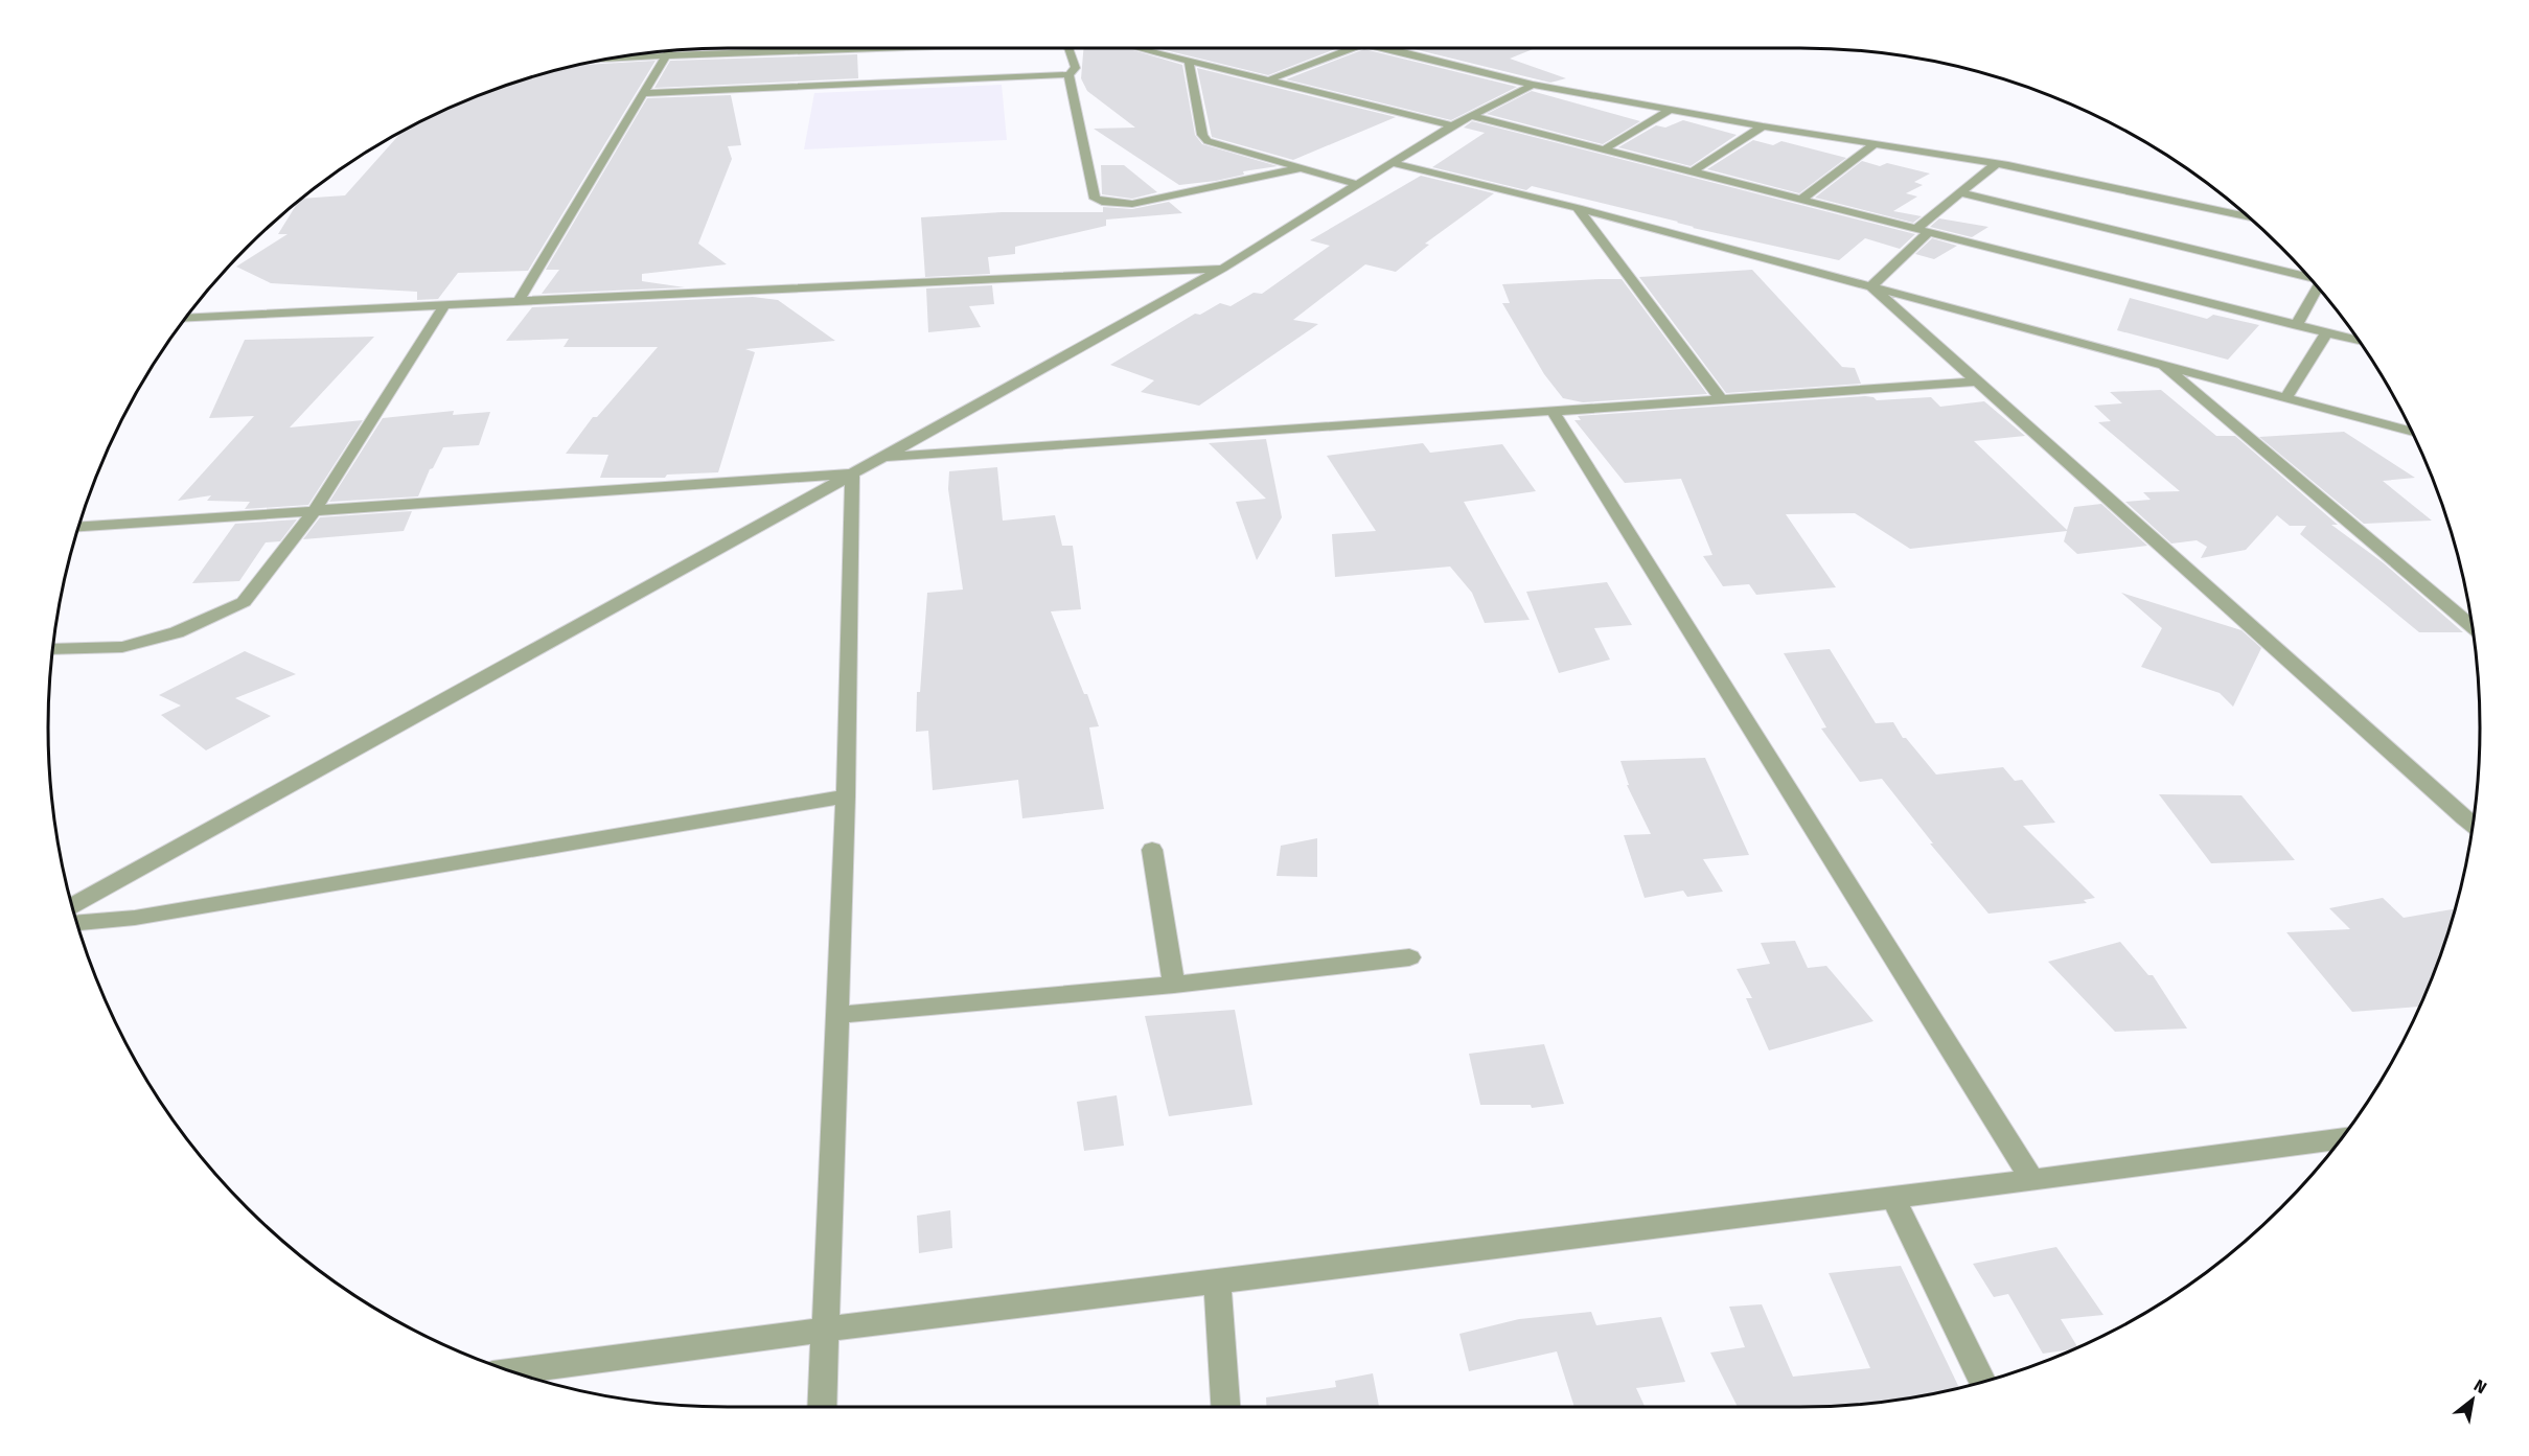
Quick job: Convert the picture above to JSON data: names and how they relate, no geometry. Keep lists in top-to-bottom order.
{
  "north": "top right"
}
